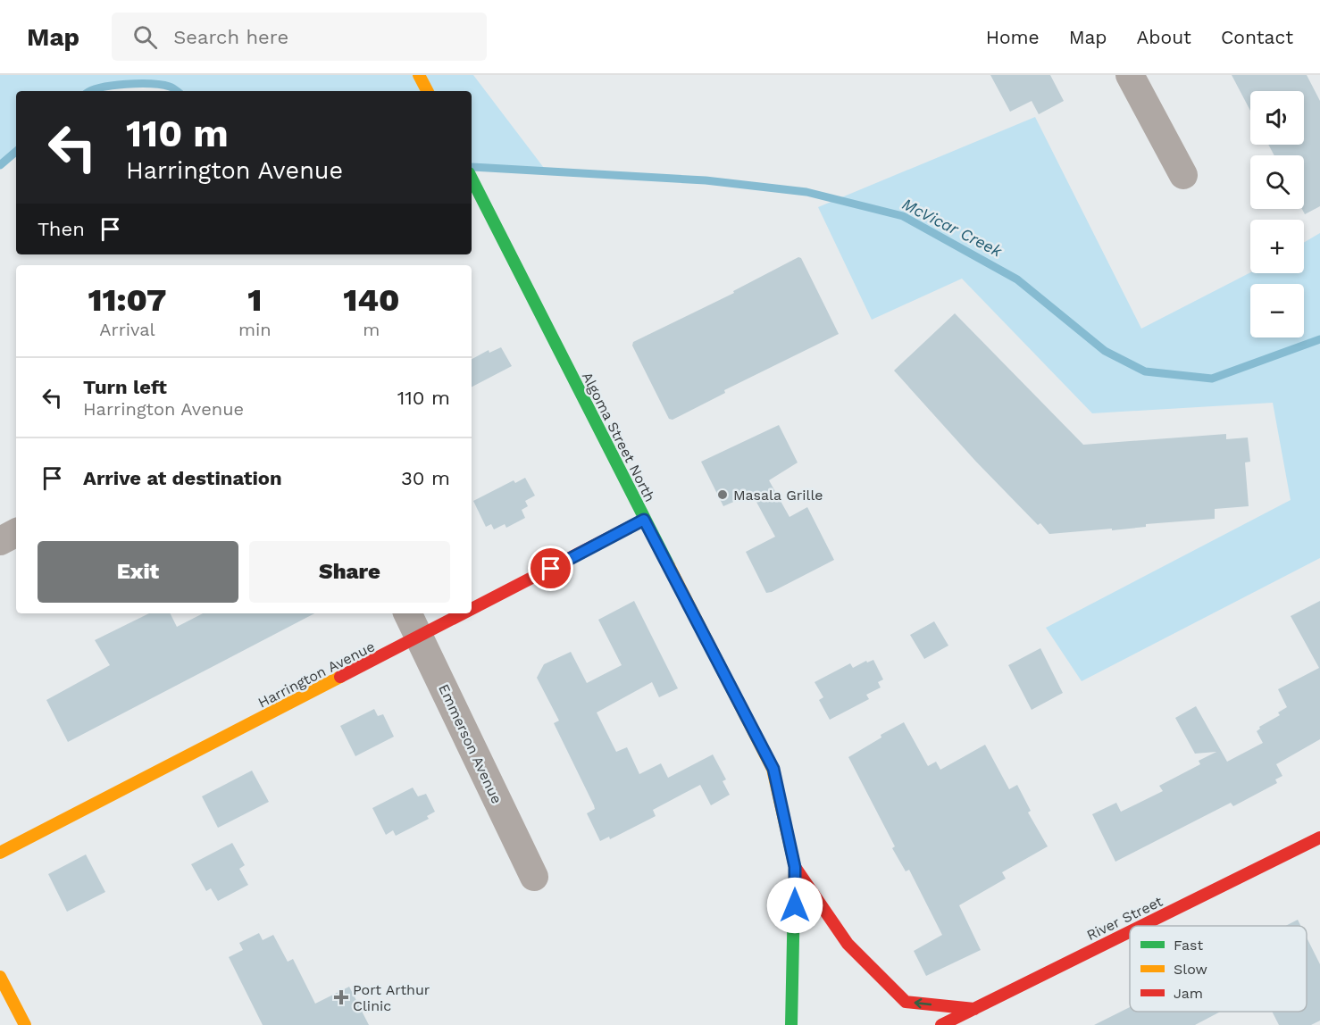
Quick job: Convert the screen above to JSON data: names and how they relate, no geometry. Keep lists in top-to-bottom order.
{
  "streets": {
    "street": [
      "Algoma Street North",
      "Harrington Avenue",
      "Emmerson Avenue",
      "River Street"
    ]
  },
  "crossings": [
    ["Algoma Street North", "Harrington Avenue"],
    ["Harrington Avenue", "Emmerson Avenue"]
  ],
  "water": ["McVicar Creek"],
  "places": {
    "other": ["Masala Grille"],
    "health": ["Port Arthur Clinic"]
  },
  "legend": ["Fast", "Slow", "Jam"],
  "page": {
    "header": "Map",
    "search": "Search here",
    "nav": [
      "Home",
      "Map",
      "About",
      "Contact"
    ],
    "map_buttons": ["+", "−"],
    "turn": ["110 m", "Harrington Avenue"],
    "then": "Then",
    "eta": [
      "11:07",
      "Arrival",
      "1",
      "min",
      "140",
      "m"
    ],
    "list": [
      {
        "name": "Turn left",
        "note": "Harrington Avenue",
        "value": "110 m"
      },
      {
        "name": "Arrive at destination",
        "value": "30 m"
      }
    ],
    "buttons": ["Exit", "Share"]
  }
}
